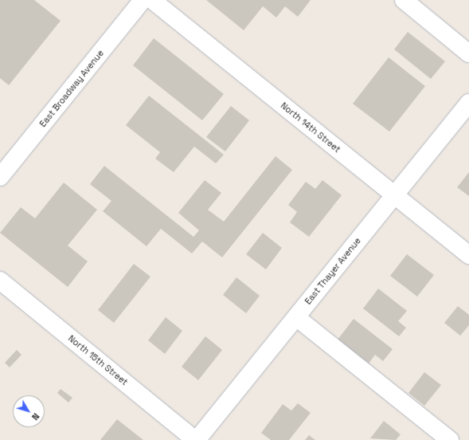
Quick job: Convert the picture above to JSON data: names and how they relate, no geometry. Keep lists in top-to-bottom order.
{
  "streets": {
    "street": [
      "East Broadway Avenue",
      "North 14th Street",
      "East Thayer Avenue",
      "North 15th Street"
    ]
  },
  "crossings": [
    ["North 14th Street", "East Thayer Avenue"],
    ["East Thayer Avenue", "North 15th Street"]
  ],
  "north": "bottom right"
}
